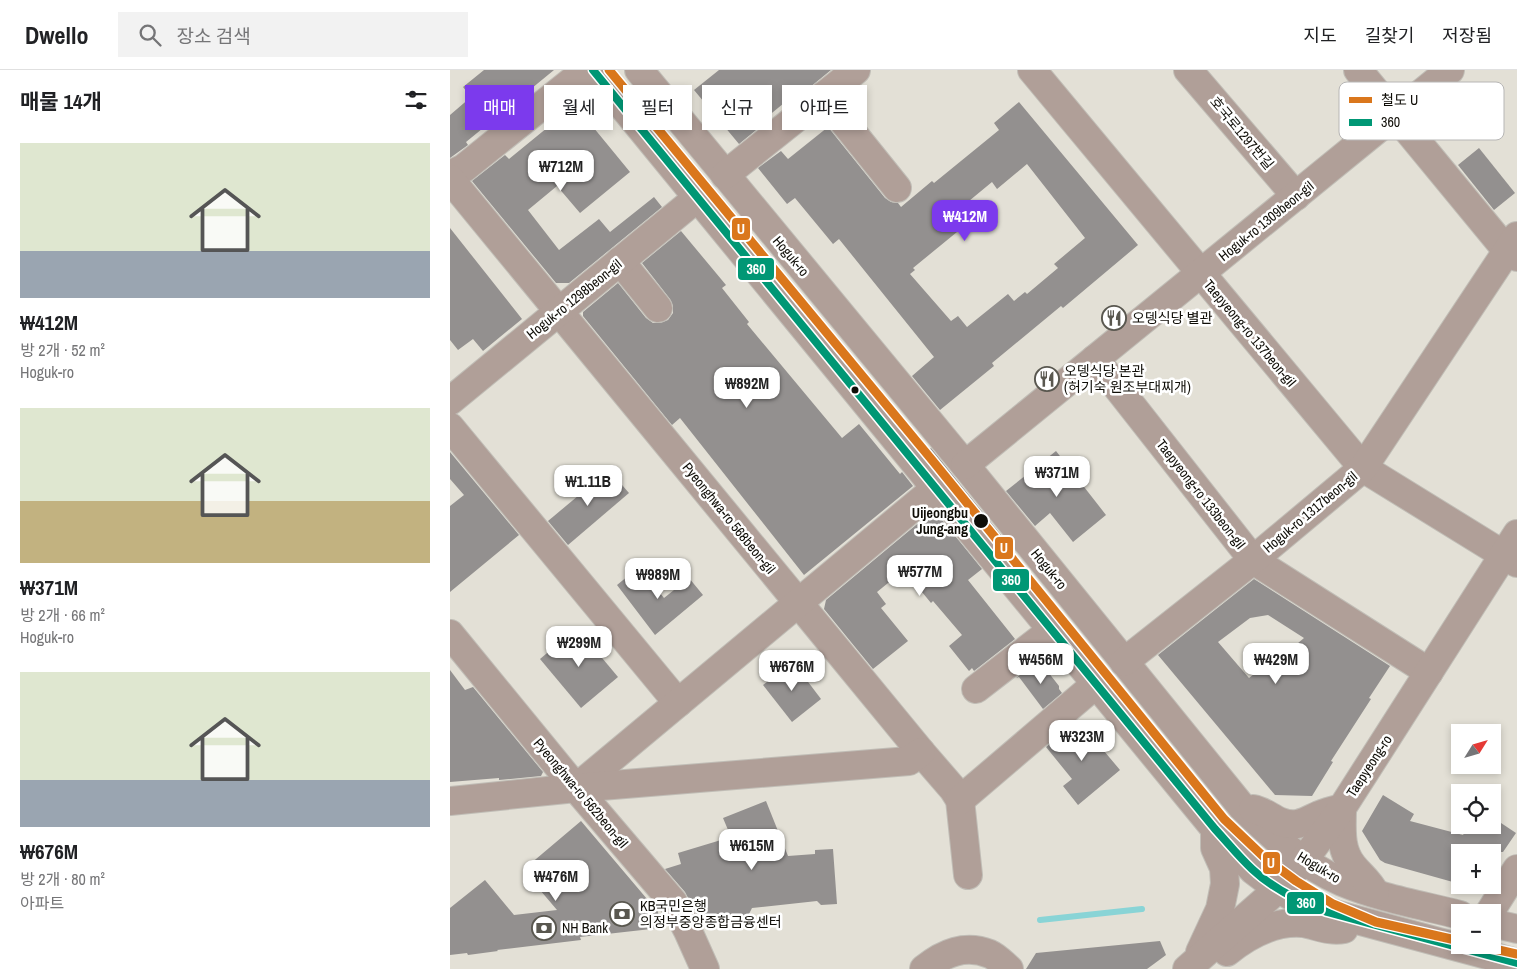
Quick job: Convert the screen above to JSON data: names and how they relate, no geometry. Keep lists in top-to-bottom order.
{
  "streets": {
    "street": [
      "호국로1297번길",
      "Hoguk-ro 1309beon-gil",
      "Hoguk-ro",
      "Hoguk-ro 1298beon-gil",
      "Taepyeong-ro 137beon-gil",
      "Taepyeong-ro 133beon-gil",
      "Hoguk-ro 1317beon-gil",
      "Pyeonghwa-ro 568beon-gil",
      "Taepyeong-ro",
      "Pyeonghwa-ro 562beon-gil"
    ]
  },
  "crossings": [
    ["호국로1297번길", "Hoguk-ro 1309beon-gil"],
    ["Hoguk-ro 1309beon-gil", "Hoguk-ro"],
    ["Hoguk-ro 1309beon-gil", "Taepyeong-ro 137beon-gil"],
    ["Hoguk-ro 1309beon-gil", "Taepyeong-ro 133beon-gil"],
    ["Hoguk-ro", "Hoguk-ro 1317beon-gil"],
    ["Hoguk-ro", "Taepyeong-ro"],
    ["Hoguk-ro 1298beon-gil", "Pyeonghwa-ro 568beon-gil"],
    ["Taepyeong-ro 137beon-gil", "Hoguk-ro 1317beon-gil"],
    ["Taepyeong-ro 137beon-gil", "Taepyeong-ro"],
    ["Taepyeong-ro 133beon-gil", "Hoguk-ro 1317beon-gil"],
    ["Taepyeong-ro 133beon-gil", "Taepyeong-ro"]
  ],
  "places": {
    "restaurant": ["오뎅식당 별관", "오뎅식당 본관 (허기숙 원조부대찌개)"],
    "other": ["Uijeongbu Jung-ang"],
    "bank": ["KB국민은행 의정부중앙종합금융센터", "NH Bank"]
  },
  "lines": ["rail line U", "transit line 360"],
  "legend": ["철도 U", "360"],
  "north": "top right",
  "page": {
    "header": "Dwello",
    "search": "장소 검색",
    "nav": ["지도", "길찾기", "저장됨"],
    "heading": "매물 14개",
    "chip": [
      "매매",
      "월세",
      "필터",
      "신규",
      "아파트"
    ],
    "list": [
      {
        "name": "₩412M",
        "note": "방 2개 · 52 m² · Hoguk-ro"
      },
      {
        "name": "₩371M",
        "note": "방 2개 · 66 m² · Hoguk-ro"
      },
      {
        "name": "₩676M",
        "note": "방 2개 · 80 m² · 아파트"
      }
    ],
    "price": [
      "₩712M",
      "₩412M",
      "₩892M",
      "₩371M",
      "₩1.11B",
      "₩577M",
      "₩989M",
      "₩299M",
      "₩456M",
      "₩429M",
      "₩676M",
      "₩323M",
      "₩615M",
      "₩476M"
    ],
    "map_buttons": ["+", "−"]
  }
}
